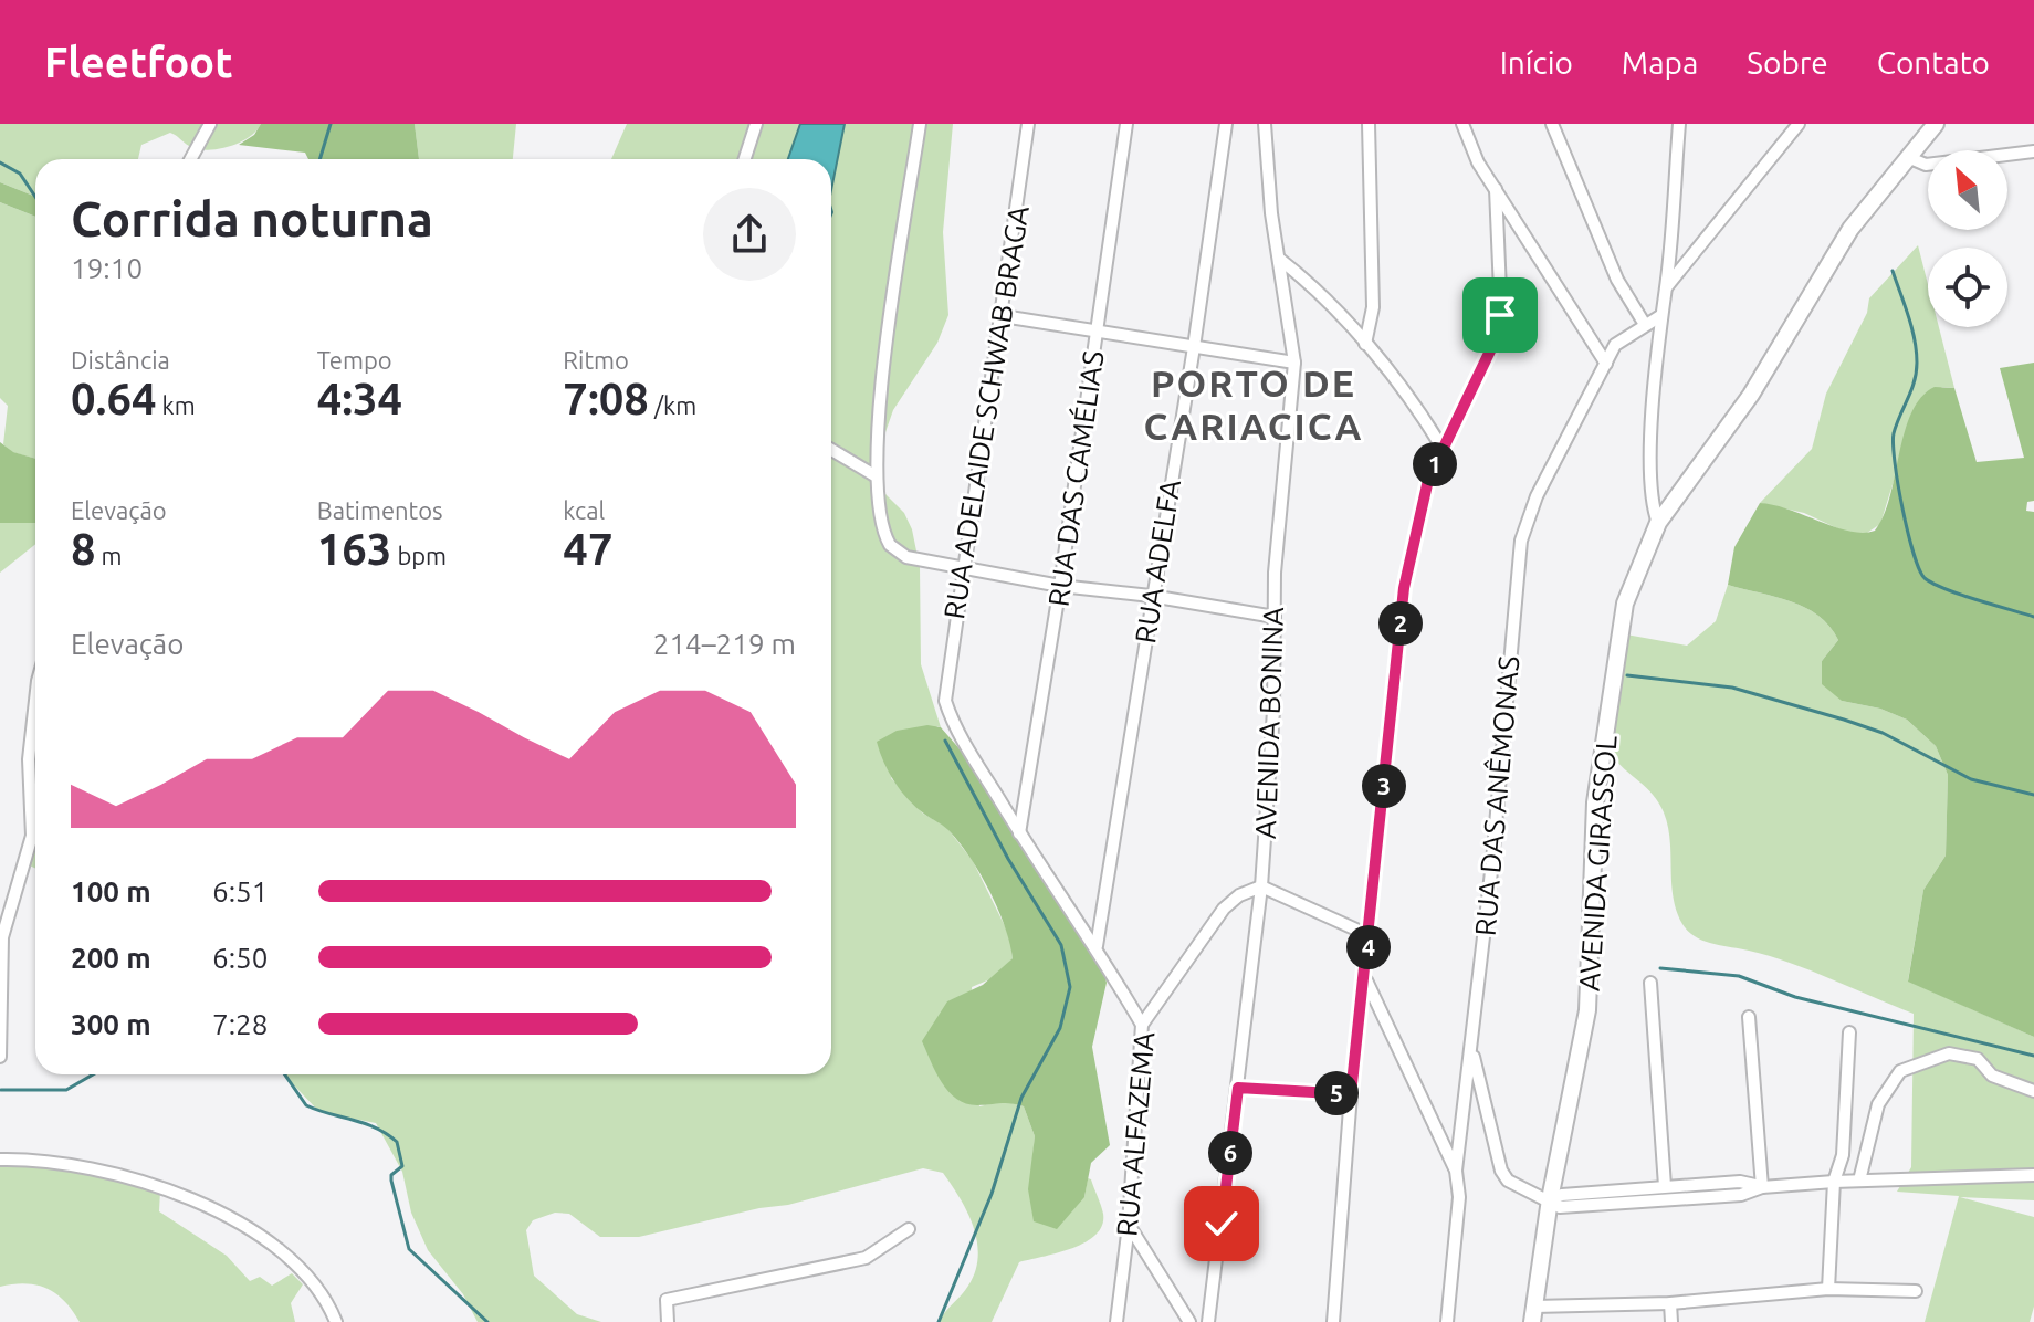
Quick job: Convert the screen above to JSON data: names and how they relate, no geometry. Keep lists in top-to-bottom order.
{
  "streets": {
    "street": [
      "RUA ADELAIDE SCHWAB BRAGA",
      "RUA DAS CAMÉLIAS",
      "RUA ADELFA",
      "AVENIDA BONINA",
      "RUA DAS ANÊMONAS",
      "AVENIDA GIRASSOL",
      "RUA ALFAZEMA"
    ]
  },
  "crossings": [
    ["RUA ADELAIDE SCHWAB BRAGA", "RUA DAS CAMÉLIAS"],
    ["AVENIDA BONINA", "RUA ALFAZEMA"]
  ],
  "districts": ["PORTO DE CARIACICA"],
  "north": "top left",
  "page": {
    "header": "Fleetfoot",
    "nav": [
      "Início",
      "Mapa",
      "Sobre",
      "Contato"
    ],
    "heading": ["Corrida noturna", "19:10"],
    "stats": [
      ["Distância", "0.64 km"],
      ["Tempo", "4:34"],
      ["Ritmo", "7:08 /km"],
      ["Elevação", "8 m"],
      ["Batimentos", "163 bpm"],
      ["kcal", "47"]
    ],
    "pins": [
      "1",
      "2",
      "3",
      "4",
      "5",
      "6"
    ],
    "chart": ["Elevação", "214–219 m"],
    "list": [
      {
        "name": "100 m",
        "note": "6:51"
      },
      {
        "name": "200 m",
        "note": "6:50"
      },
      {
        "name": "300 m",
        "note": "7:28"
      }
    ]
  }
}
